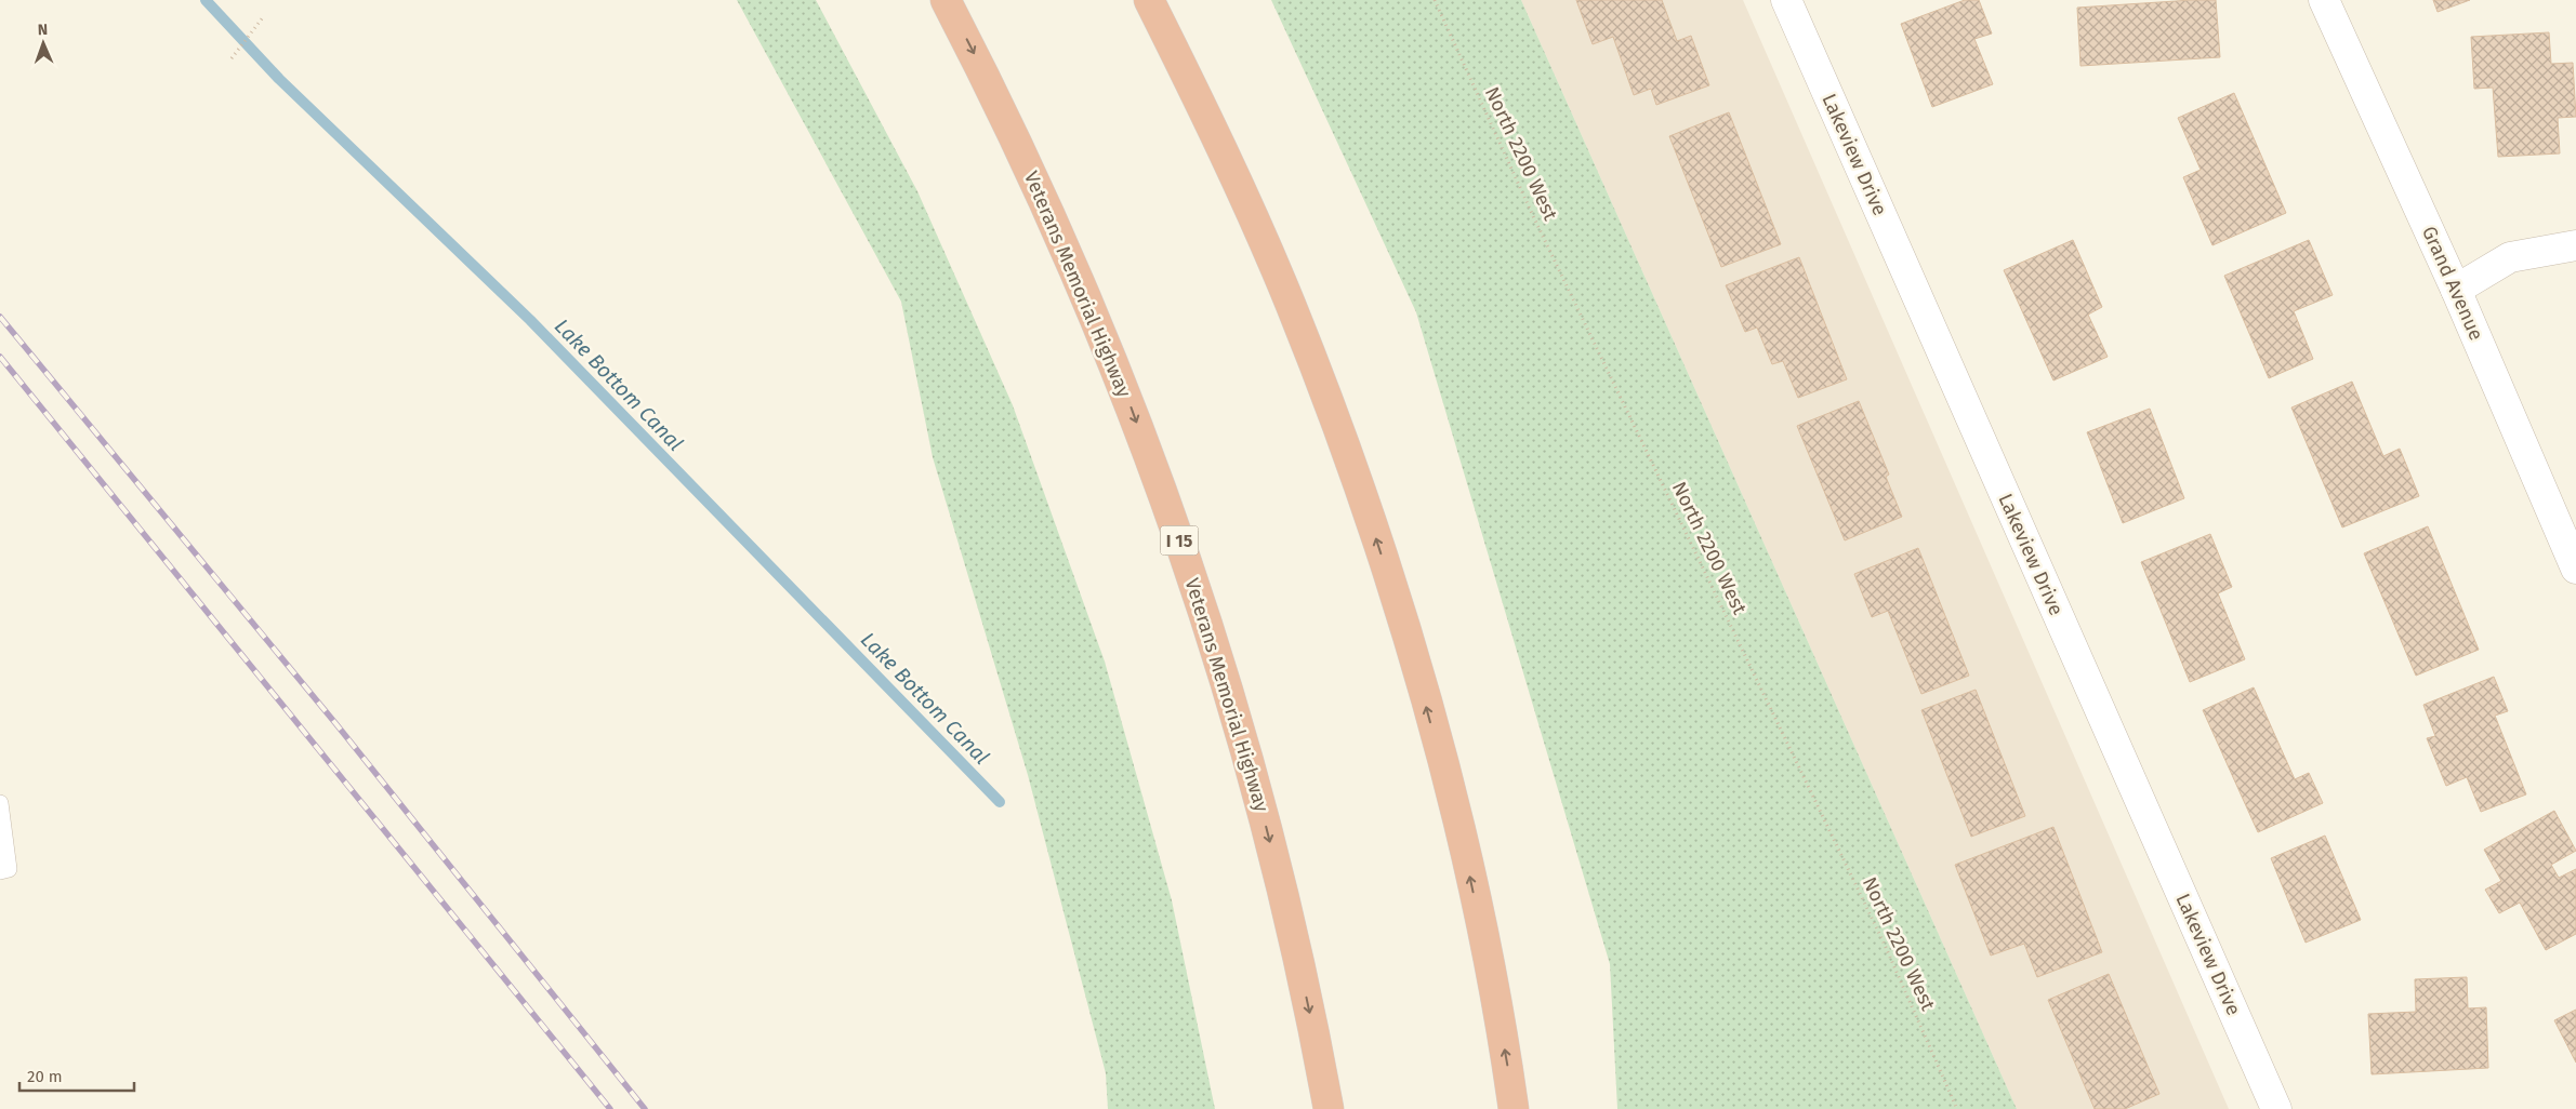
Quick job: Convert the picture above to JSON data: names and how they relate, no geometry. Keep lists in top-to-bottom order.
{
  "streets": {
    "highway": ["Veterans Memorial Highway", "I 15"],
    "street": ["Lakeview Drive", "Grand Avenue"],
    "path": ["North 2200 West"]
  },
  "water": ["Lake Bottom Canal"],
  "scale_bar": "20 m",
  "north": "top"
}
